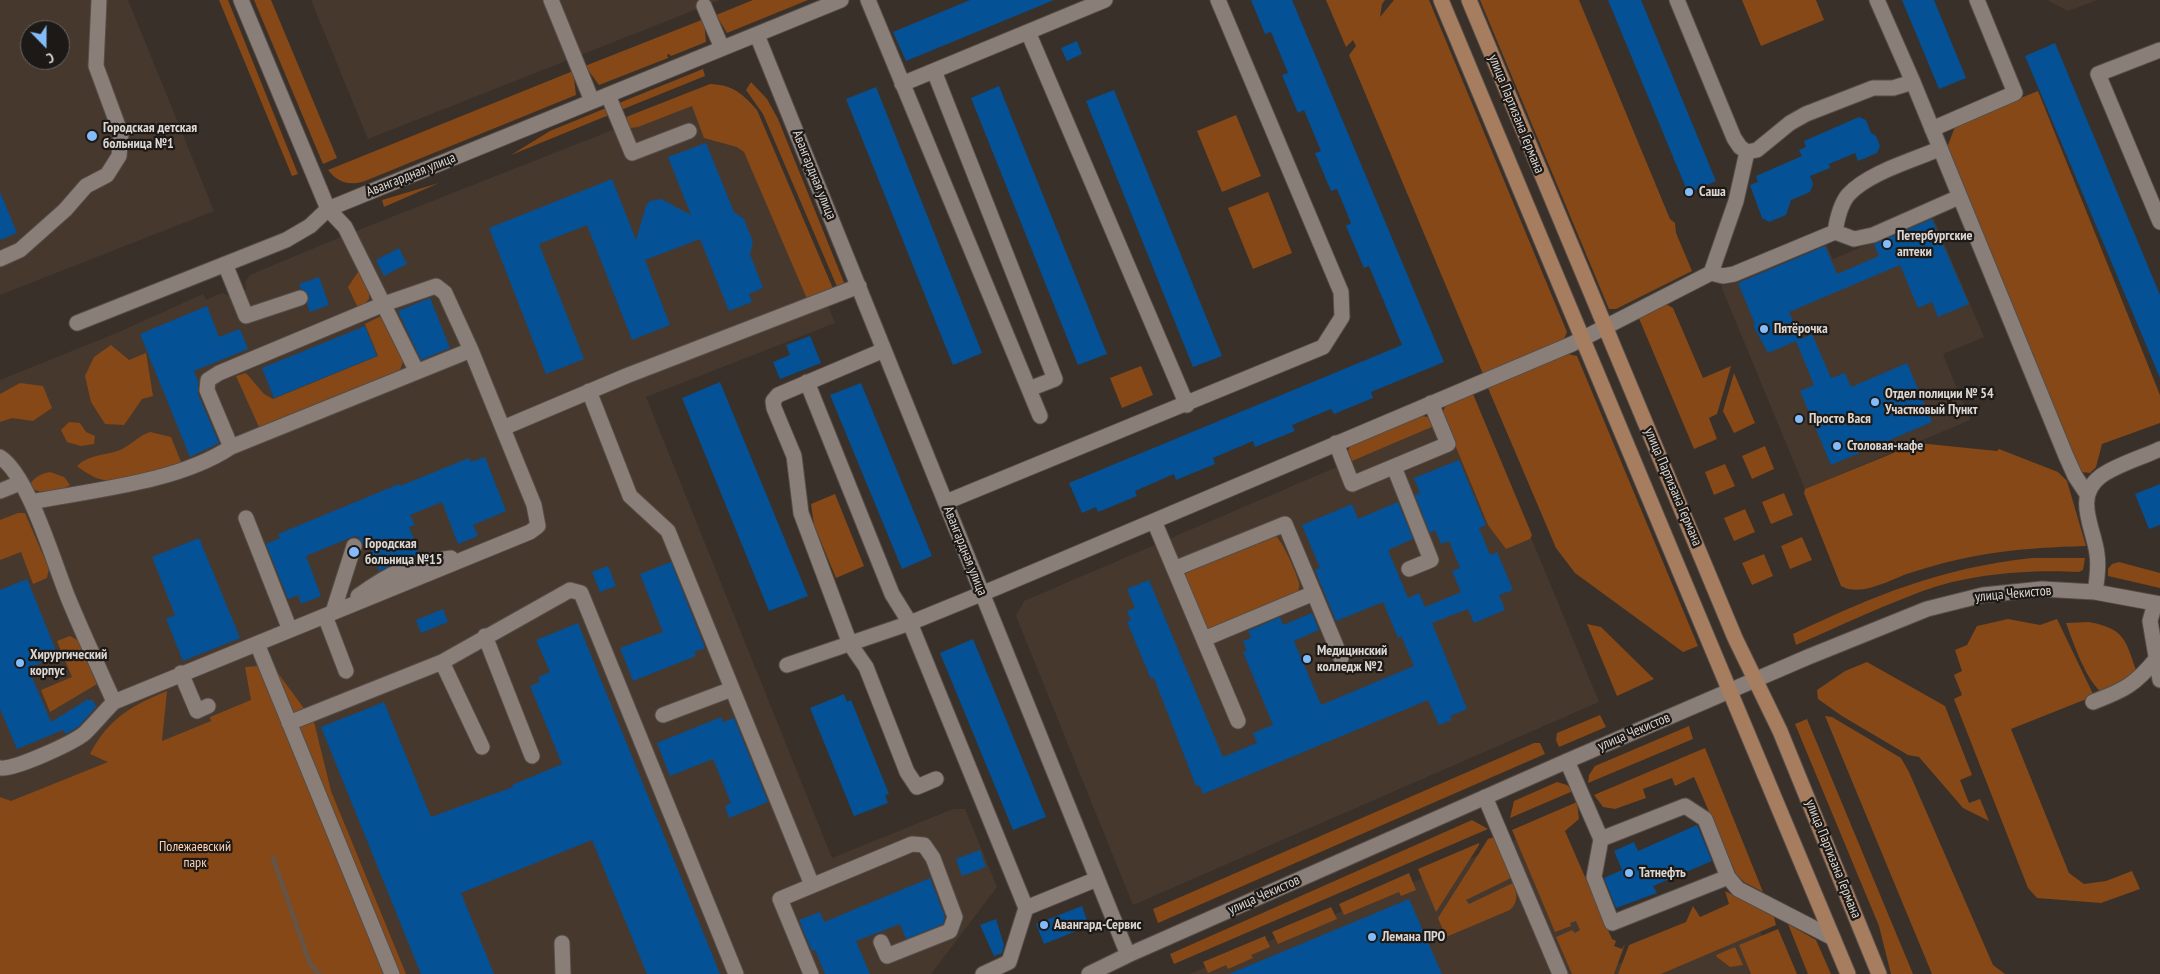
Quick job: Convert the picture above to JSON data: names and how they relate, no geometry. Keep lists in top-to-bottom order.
{
  "streets": {
    "main road": ["улица Партизана Германа"],
    "street": ["Авангардная улица", "улица Чекистов"]
  },
  "crossings": [
    ["улица Партизана Германа", "улица Чекистов"],
    ["Авангардная улица", "улица Чекистов"]
  ],
  "parks": ["Полежаевский парк"],
  "places": [
    "Городская детская больница №1",
    "Саша",
    "Петербургские аптеки",
    "Пятёрочка",
    "Отдел полиции № 54 Участковый Пункт",
    "Просто Вася",
    "Столовая-кафе",
    "Городская больница №15",
    "Медицинский колледж №2",
    "Хирургический корпус",
    "Татнефть",
    "Авангард-Сервис",
    "Лемана ПРО"
  ],
  "north": "bottom"
}
